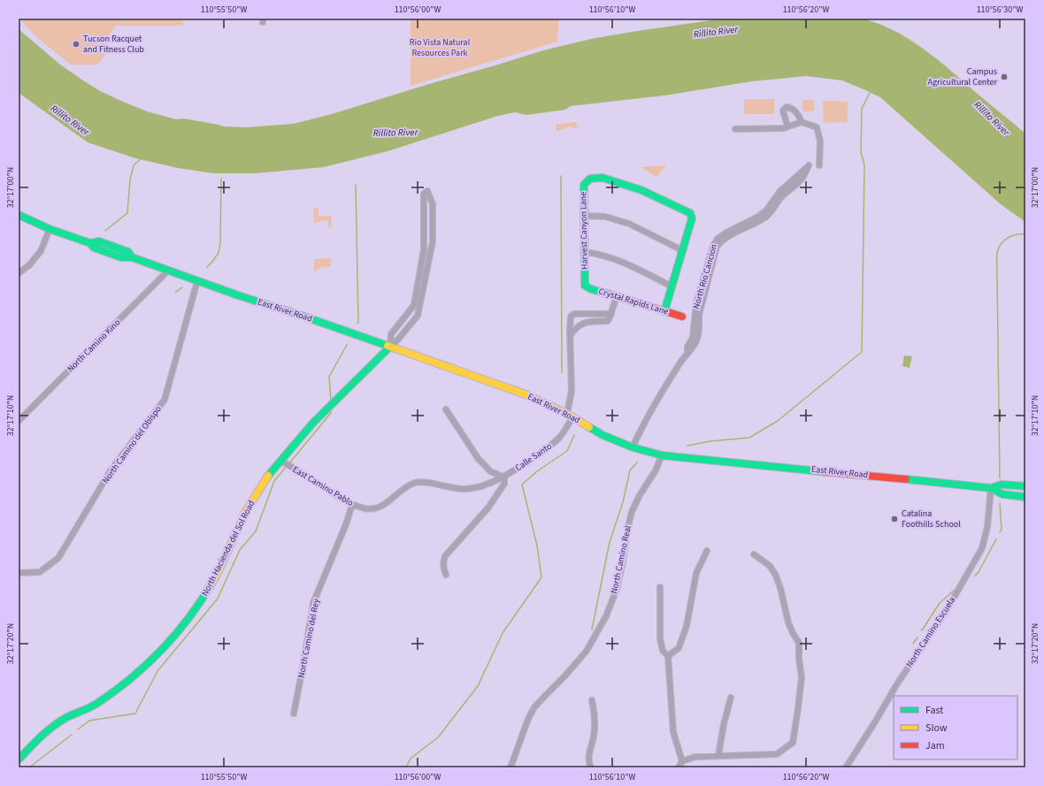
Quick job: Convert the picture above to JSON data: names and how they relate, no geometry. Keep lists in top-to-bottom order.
{
  "streets": {
    "main road": [
      "Harvest Canyon Lane",
      "Crystal Rapids Lane",
      "East River Road",
      "North Hacienda del Sol Road"
    ],
    "street": [
      "North Rio Cancion",
      "North Camino Kino",
      "North Camino del Obispo",
      "Calle Santo",
      "East Camino Pablo",
      "North Camino Real",
      "North Camino Escuela",
      "North Camino del Rey"
    ]
  },
  "crossings": [
    ["Harvest Canyon Lane", "Crystal Rapids Lane"],
    ["North Rio Cancion", "East River Road"],
    ["East River Road", "North Camino Kino"],
    ["East River Road", "North Camino del Obispo"],
    ["East River Road", "Calle Santo"],
    ["East River Road", "North Hacienda del Sol Road"],
    ["East River Road", "North Camino Real"],
    ["East River Road", "North Camino Escuela"],
    ["Calle Santo", "East Camino Pablo"],
    ["East Camino Pablo", "North Hacienda del Sol Road"],
    ["East Camino Pablo", "North Camino del Rey"]
  ],
  "water": ["Rillito River"],
  "parks": ["Rio Vista Natural Resources Park"],
  "places": ["Tucson Racquet and Fitness Club", "Campus Agricultural Center", "Catalina Foothills School"],
  "legend": ["Fast", "Slow", "Jam"],
  "coordinates": [
    "110°55'50\"W",
    "110°56'00\"W",
    "110°56'10\"W",
    "110°56'20\"W",
    "110°56'30\"W",
    "32°17'00\"N",
    "32°17'10\"N",
    "32°17'20\"N"
  ]
}
